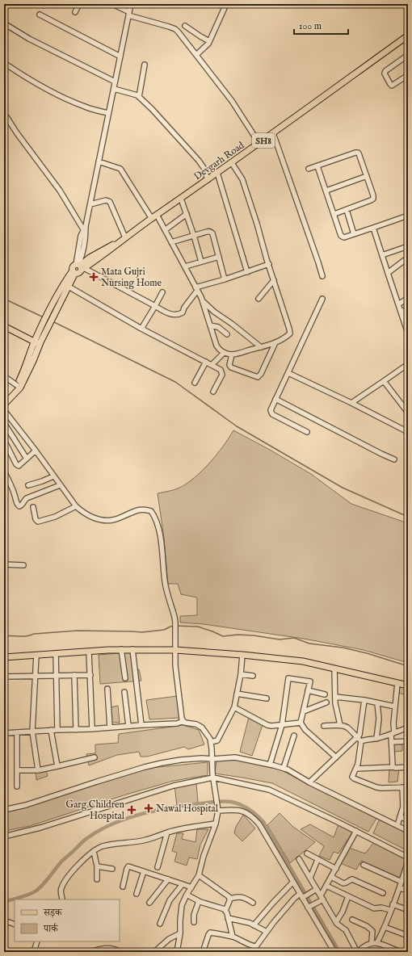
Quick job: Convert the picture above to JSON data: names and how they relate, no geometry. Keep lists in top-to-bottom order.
{
  "streets": {
    "main road": ["SH8", "Devgarh Road"]
  },
  "crossings": [
    ["SH8", "Devgarh Road"]
  ],
  "places": {
    "health": ["Mata Gujri Nursing Home", "Nawal Hospital", "Garg Children Hospital"]
  },
  "legend": ["सड़क", "पार्क"],
  "scale_bar": "100 m"
}
